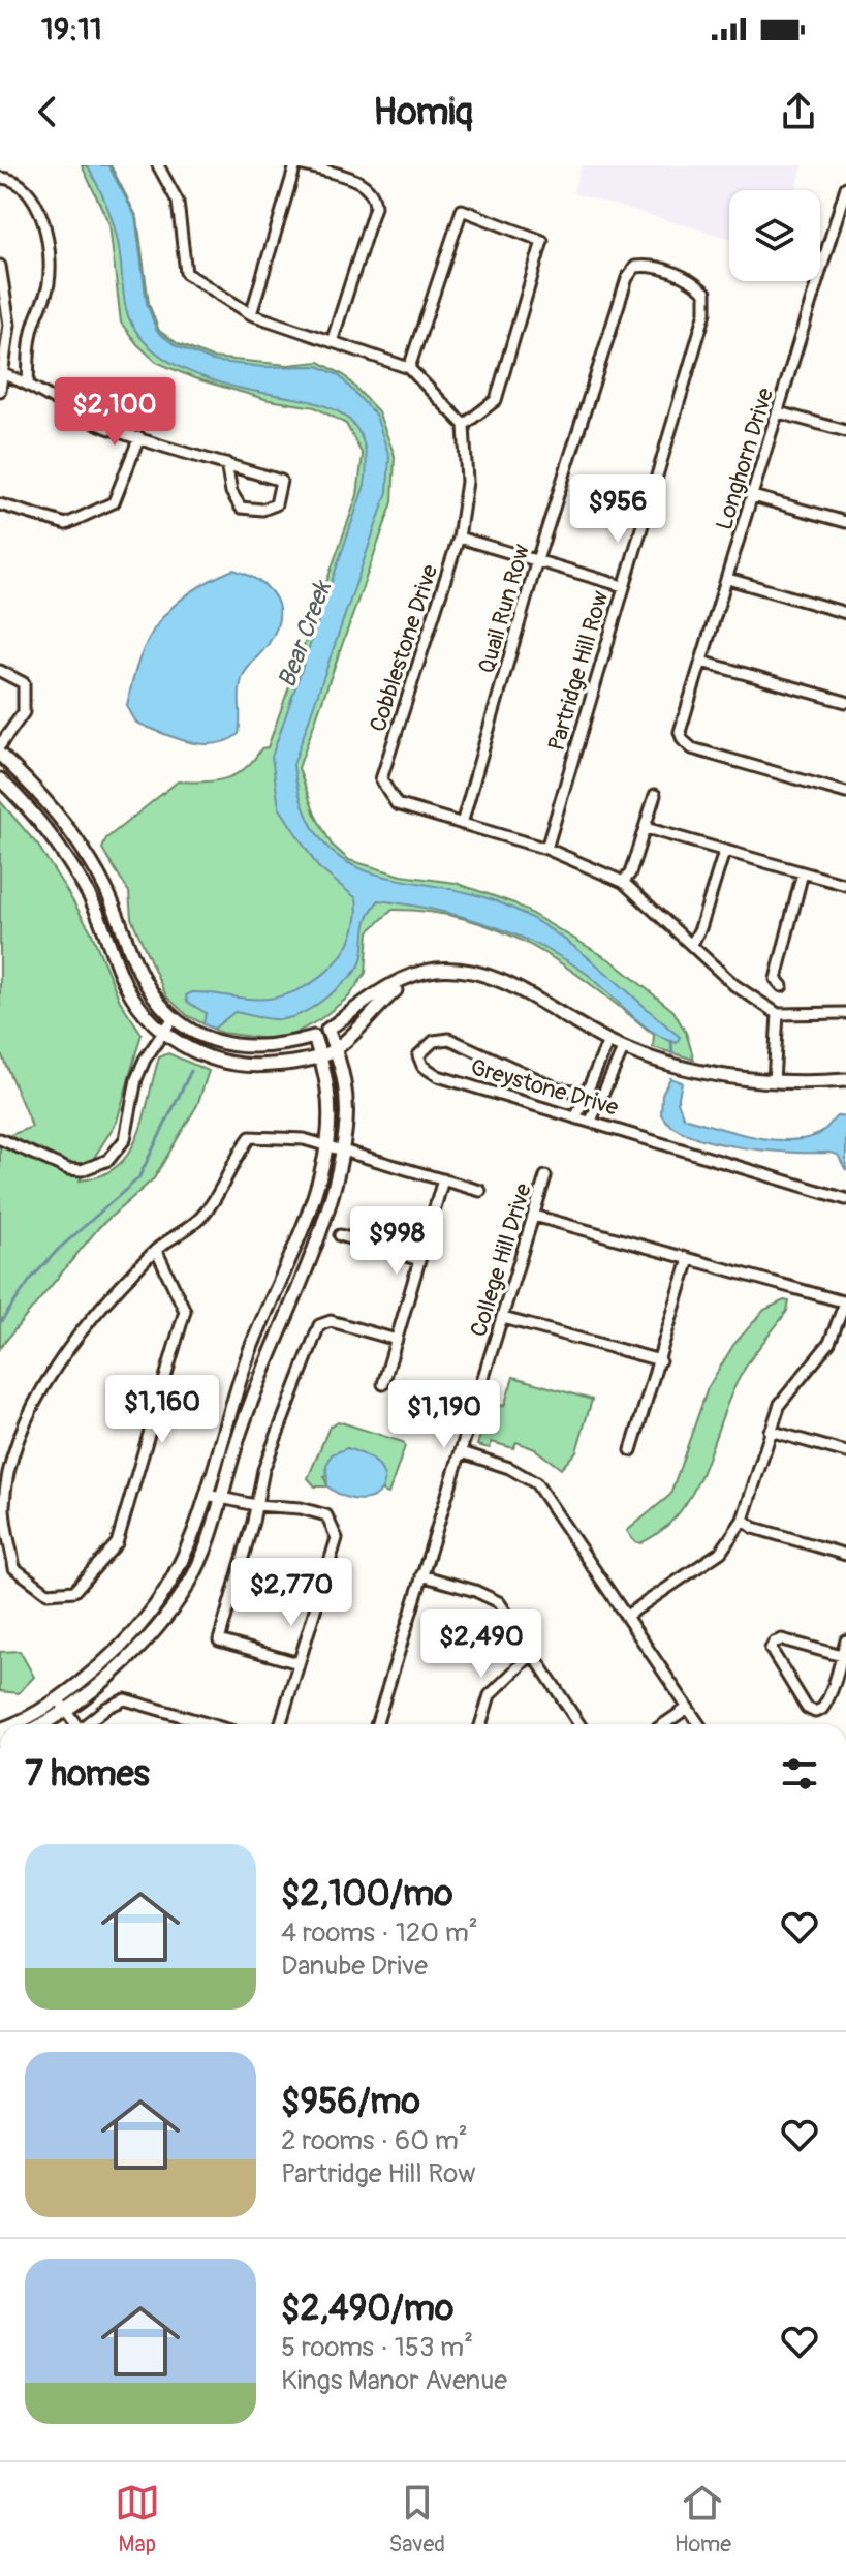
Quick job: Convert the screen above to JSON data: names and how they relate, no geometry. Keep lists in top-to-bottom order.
{
  "streets": {
    "street": [
      "Longhorn Drive",
      "Quail Run Row",
      "Cobblestone Drive",
      "Partridge Hill Row",
      "Greystone Drive",
      "College Hill Drive"
    ]
  },
  "crossings": [
    ["Quail Run Row", "Cobblestone Drive"],
    ["Quail Run Row", "Partridge Hill Row"],
    ["Cobblestone Drive", "Partridge Hill Row"]
  ],
  "water": ["Bear Creek"],
  "page": {
    "status": "19:11",
    "header": "Homiq",
    "price": [
      "$2,100",
      "$956",
      "$998",
      "$1,160",
      "$1,190",
      "$2,770",
      "$2,490"
    ],
    "heading": "7 homes",
    "list": [
      {
        "name": "$2,100/mo",
        "note": "4 rooms · 120 m² · Danube Drive"
      },
      {
        "name": "$956/mo",
        "note": "2 rooms · 60 m² · Partridge Hill Row"
      },
      {
        "name": "$2,490/mo",
        "note": "5 rooms · 153 m² · Kings Manor Avenue"
      }
    ],
    "tabs": ["Map", "Saved", "Home"]
  }
}
